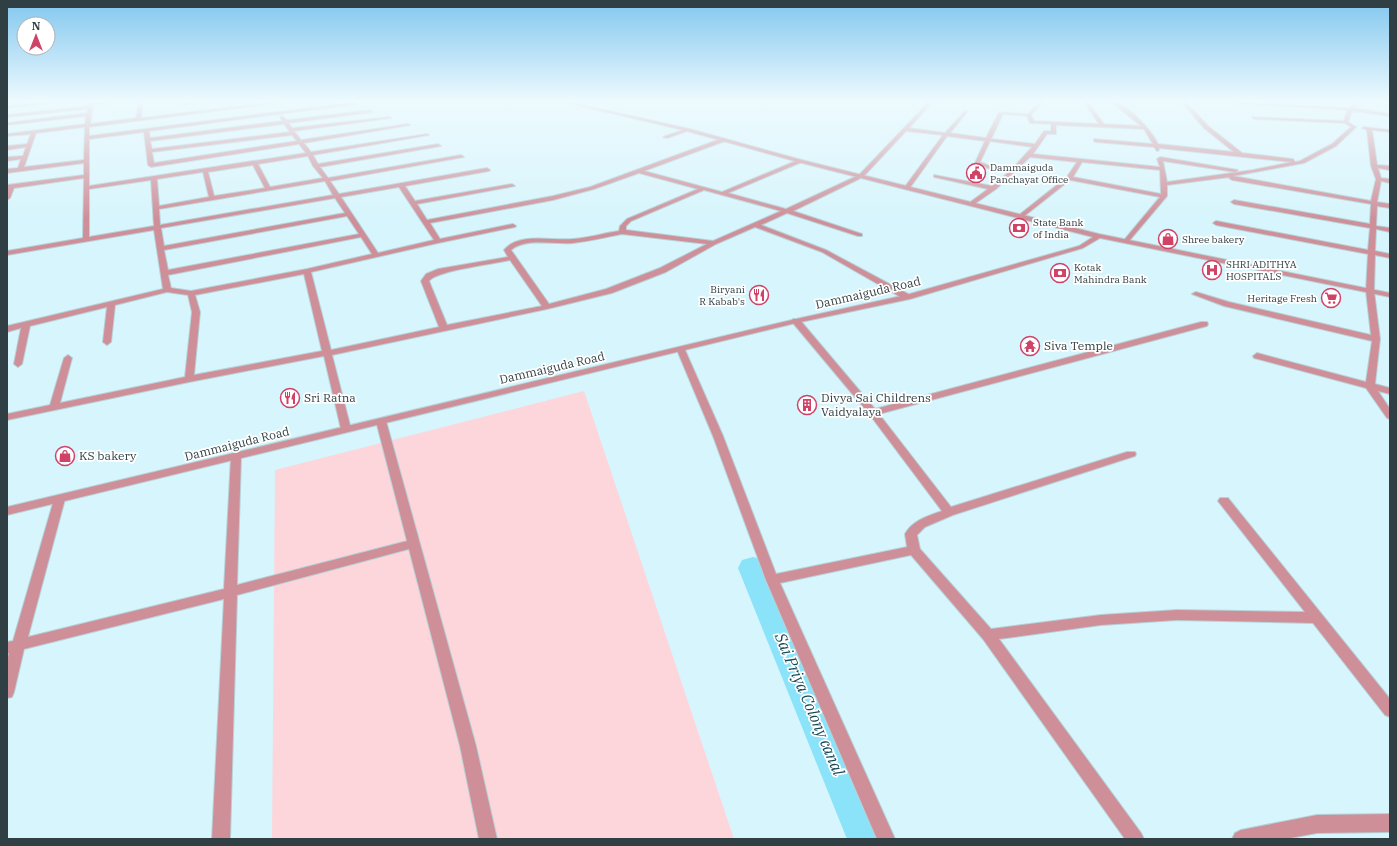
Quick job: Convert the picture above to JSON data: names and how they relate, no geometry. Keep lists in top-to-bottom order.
{
  "streets": {
    "street": ["Dammaiguda Road"]
  },
  "water": ["Sai Priya Colony canal"],
  "places": {
    "public building": ["Dammaiguda Panchayat Office"],
    "bank": ["State Bank of India", "Kotak Mahindra Bank"],
    "shop": ["Shree bakery", "KS bakery"],
    "hospital": ["SHRI ADITHYA HOSPITALS"],
    "restaurant": ["Biryani R Kabab's", "Sri Ratna"],
    "supermarket": ["Heritage Fresh"],
    "temple": ["Siva Temple"],
    "building": ["Divya Sai Childrens Vaidyalaya"]
  },
  "north": "top"
}
